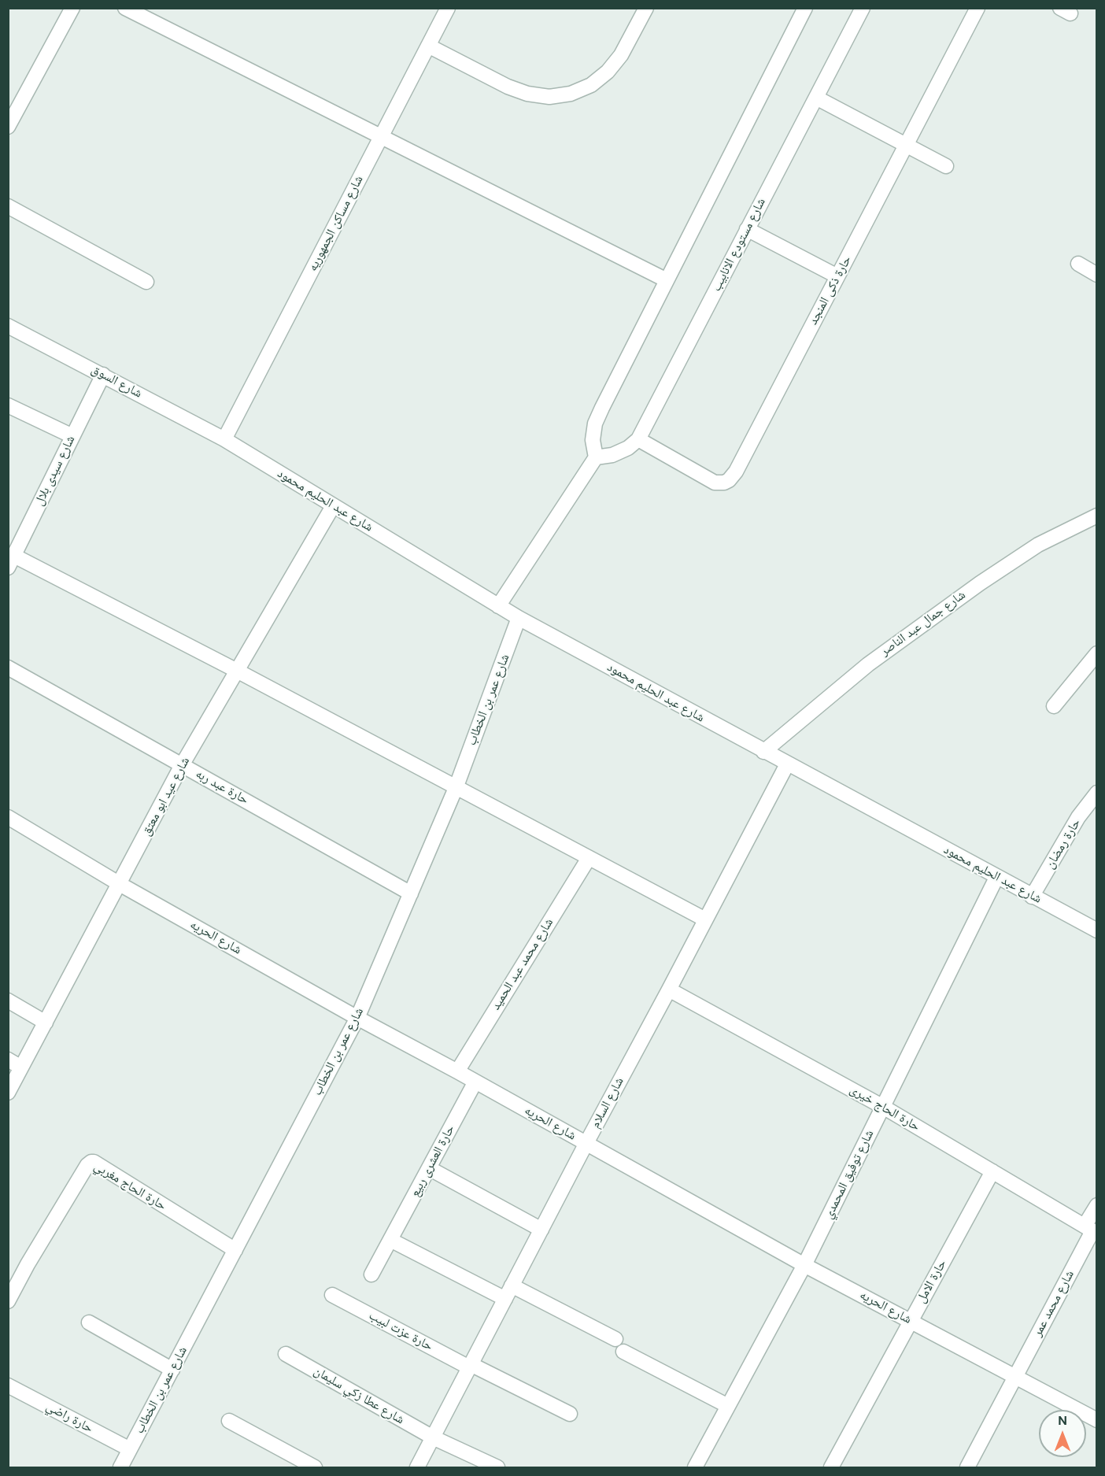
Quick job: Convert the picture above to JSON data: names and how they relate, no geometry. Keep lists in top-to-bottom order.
{
  "streets": {
    "street": [
      "شارع مساكن الجمهوريه",
      "شارع مستودع الانابيب",
      "حارة ذكى المنجد",
      "شارع السوق",
      "شارع سيدى بلال",
      "شارع عبد الحليم محمود",
      "شارع جمال عبد الناصر",
      "شارع عمر بن الخطاب",
      "حارة عبد ربه",
      "شارع عيد ابو معتق",
      "حارة رمضان",
      "شارع الحريه",
      "شارع محمد عبد الحميد",
      "شارع السلام",
      "حارة الحاج خيرى",
      "حارة العشرى ربيع",
      "شارع توفيق المحمدي",
      "حارة الحاج مغربي",
      "حارة الامل",
      "شارع محمد عمر",
      "حارة عزت لبيب",
      "شارع عطا زكي سليمان",
      "حارة راضي"
    ]
  },
  "crossings": [
    ["شارع مساكن الجمهوريه", "شارع السوق"],
    ["شارع مساكن الجمهوريه", "شارع عبد الحليم محمود"],
    ["شارع مستودع الانابيب", "حارة ذكى المنجد"],
    ["شارع السوق", "شارع سيدى بلال"],
    ["شارع السوق", "شارع عبد الحليم محمود"],
    ["شارع عبد الحليم محمود", "شارع جمال عبد الناصر"],
    ["شارع عبد الحليم محمود", "شارع عمر بن الخطاب"],
    ["شارع عبد الحليم محمود", "شارع عيد ابو معتق"],
    ["شارع عبد الحليم محمود", "حارة رمضان"],
    ["شارع عبد الحليم محمود", "شارع السلام"],
    ["شارع عبد الحليم محمود", "شارع توفيق المحمدي"],
    ["شارع عمر بن الخطاب", "حارة عبد ربه"],
    ["شارع عمر بن الخطاب", "شارع الحريه"],
    ["شارع عمر بن الخطاب", "حارة الحاج مغربي"],
    ["شارع عمر بن الخطاب", "حارة راضي"],
    ["حارة عبد ربه", "شارع عيد ابو معتق"],
    ["شارع عيد ابو معتق", "شارع الحريه"],
    ["شارع الحريه", "شارع محمد عبد الحميد"],
    ["شارع الحريه", "شارع السلام"],
    ["شارع الحريه", "حارة العشرى ربيع"],
    ["شارع الحريه", "شارع توفيق المحمدي"],
    ["شارع الحريه", "حارة الامل"],
    ["شارع الحريه", "شارع محمد عمر"],
    ["شارع السلام", "حارة الحاج خيرى"],
    ["شارع السلام", "حارة عزت لبيب"],
    ["شارع السلام", "شارع عطا زكي سليمان"],
    ["حارة الحاج خيرى", "شارع توفيق المحمدي"],
    ["حارة الحاج خيرى", "حارة الامل"],
    ["حارة الحاج خيرى", "شارع محمد عمر"]
  ],
  "north": "top"
}
